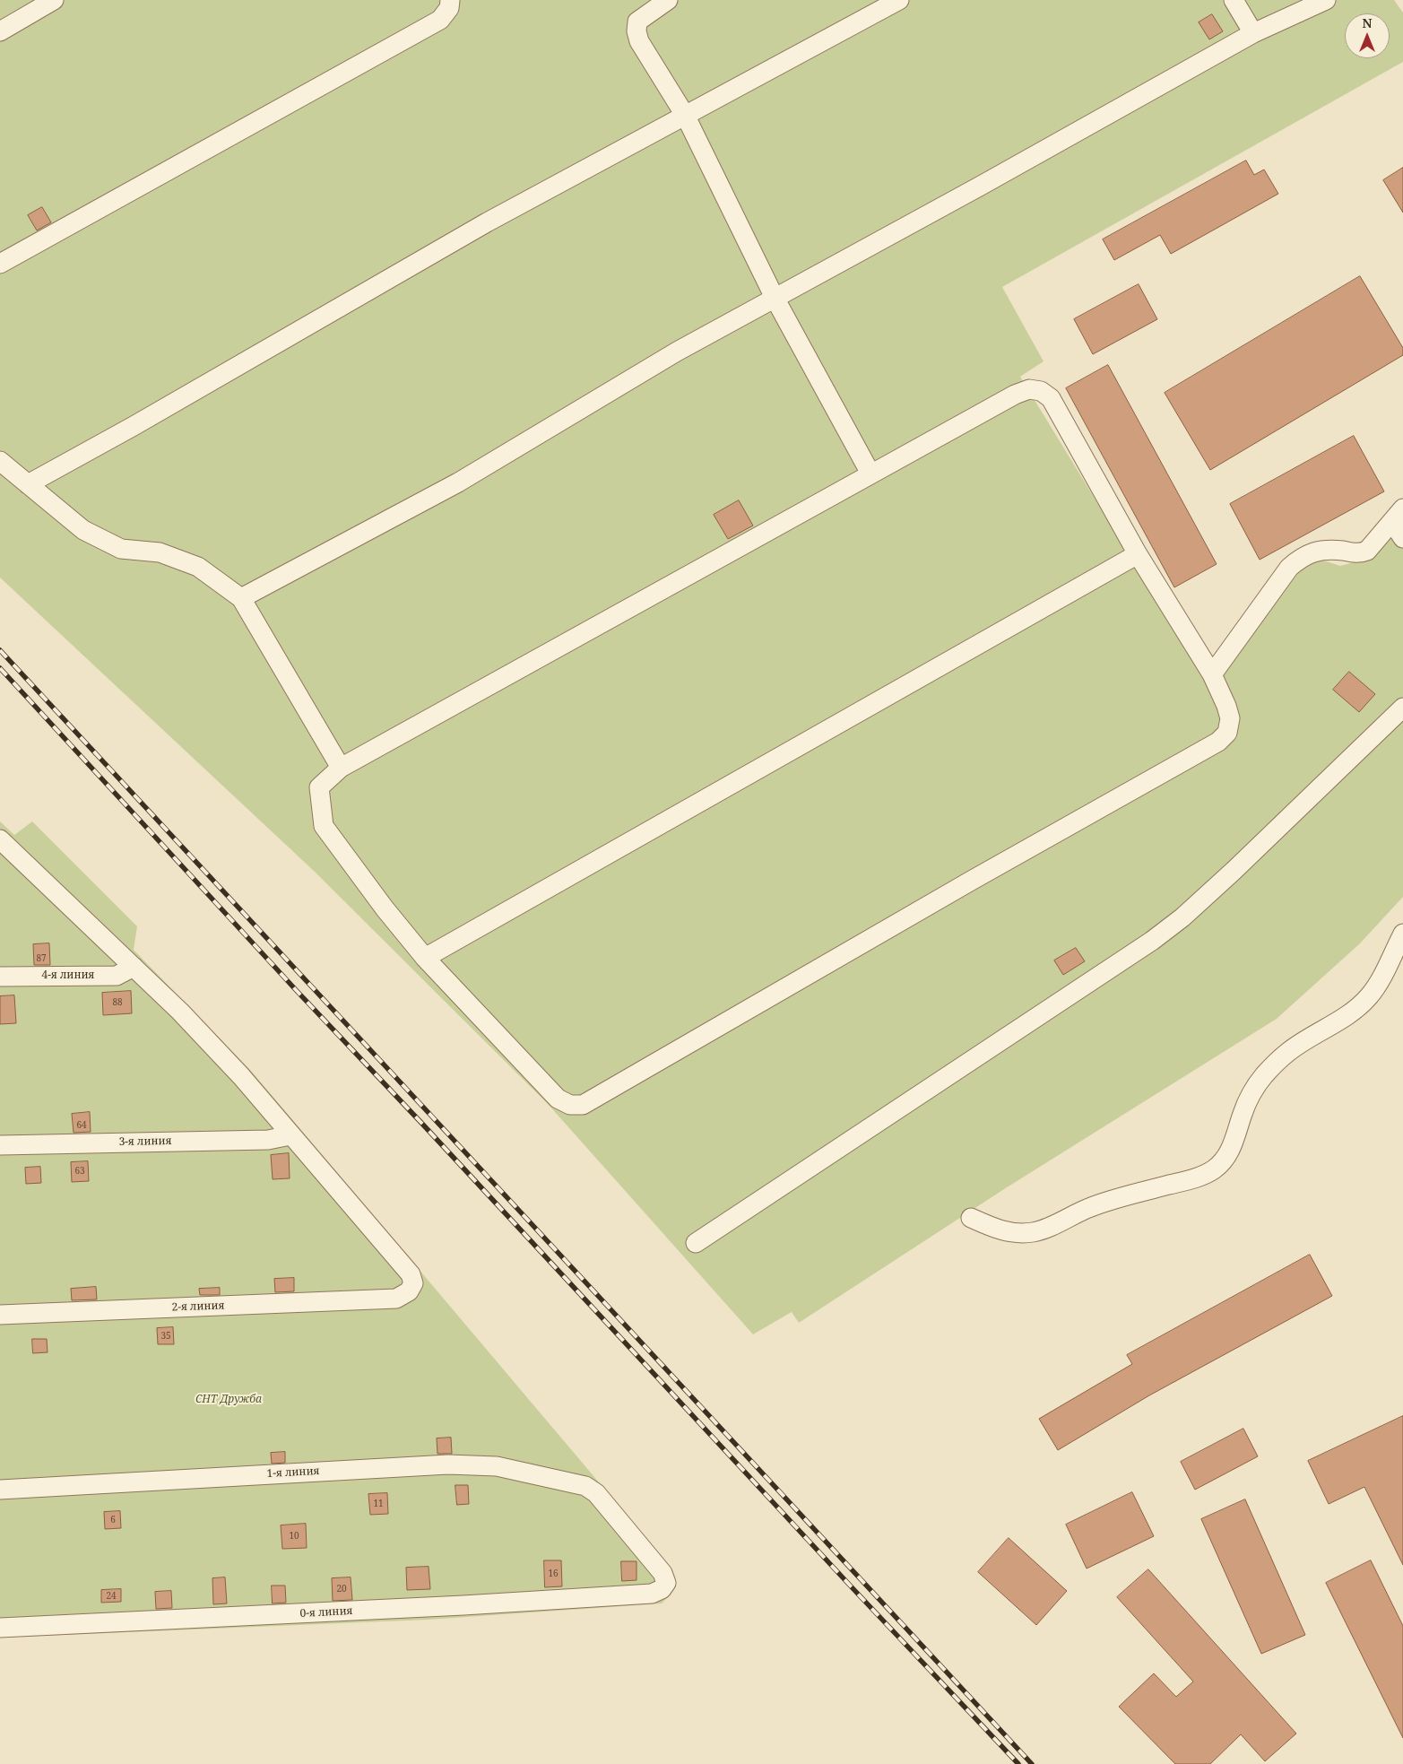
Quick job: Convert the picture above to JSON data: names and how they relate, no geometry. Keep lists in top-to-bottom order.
{
  "streets": {
    "street": [
      "4-я линия",
      "3-я линия",
      "2-я линия",
      "1-я линия",
      "0-я линия"
    ]
  },
  "crossings": [
    ["3-я линия", "2-я линия"],
    ["1-я линия", "0-я линия"]
  ],
  "parks": ["СНТ Дружба"],
  "house_numbers": [
    "87",
    "88",
    "64",
    "63",
    "35",
    "11",
    "6",
    "10",
    "16",
    "20",
    "24"
  ],
  "north": "top"
}
